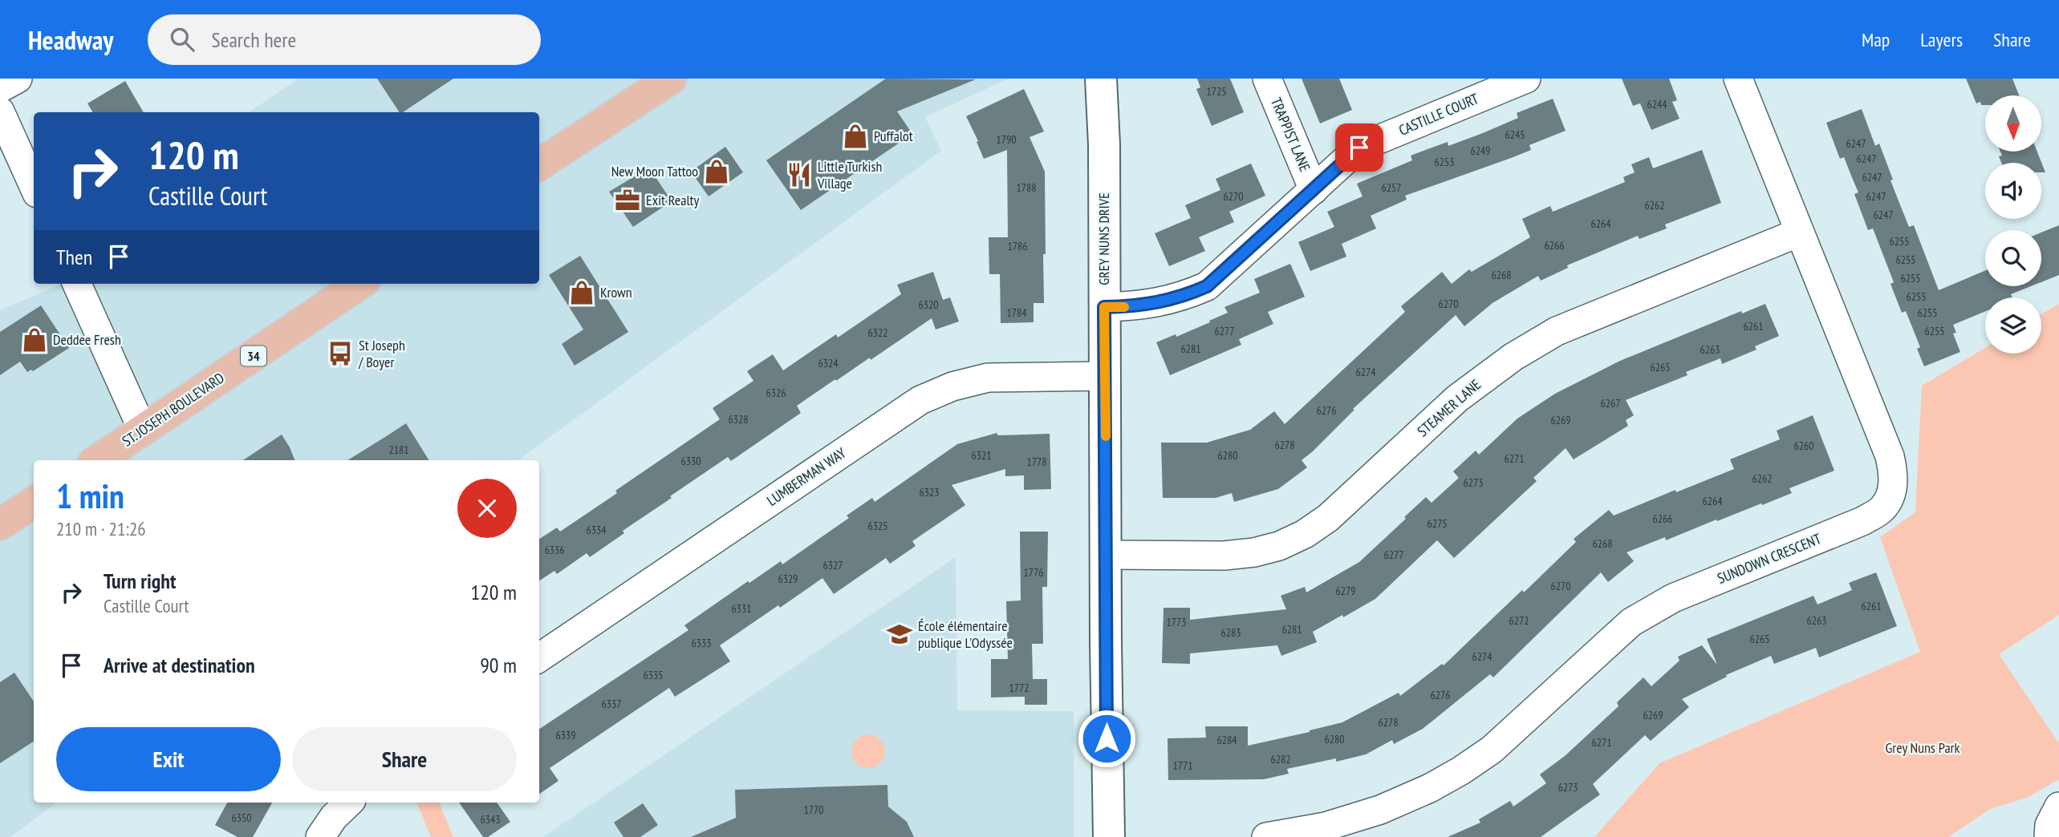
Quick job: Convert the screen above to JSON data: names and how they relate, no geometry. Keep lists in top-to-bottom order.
{
  "streets": {
    "main road": ["34", "ST. JOSEPH BOULEVARD"],
    "street": [
      "CASTILLE COURT",
      "TRAPPIST LANE",
      "GREY NUNS DRIVE",
      "STEAMER LANE",
      "LUMBERMAN WAY",
      "SUNDOWN CRESCENT"
    ]
  },
  "crossings": [
    ["CASTILLE COURT", "TRAPPIST LANE"],
    ["CASTILLE COURT", "GREY NUNS DRIVE"],
    ["GREY NUNS DRIVE", "STEAMER LANE"],
    ["GREY NUNS DRIVE", "LUMBERMAN WAY"],
    ["STEAMER LANE", "SUNDOWN CRESCENT"]
  ],
  "parks": ["Grey Nuns Park"],
  "places": {
    "shop": [
      "Puffalot",
      "New Moon Tattoo",
      "Krown",
      "Deddee Fresh"
    ],
    "restaurant": ["Little Turkish Village"],
    "office": ["Exit Realty"],
    "bus stop": ["St Joseph / Boyer"],
    "school or university": ["École élémentaire publique L'Odyssée"]
  },
  "house_numbers": [
    "1725",
    "6244",
    "6245",
    "1790",
    "6247",
    "6249",
    "6247",
    "6253",
    "6247",
    "1788",
    "6257",
    "6270",
    "6247",
    "6262",
    "6247",
    "6264",
    "6255",
    "6266",
    "1786",
    "6255",
    "6268",
    "6255",
    "6255",
    "6270",
    "6320",
    "1784",
    "6255",
    "6261",
    "6277",
    "6255",
    "6322",
    "6281",
    "6263",
    "6324",
    "6265",
    "6274",
    "6326",
    "6267",
    "6276",
    "6328",
    "6269",
    "6278",
    "6260",
    "2181",
    "6321",
    "6280",
    "6271",
    "6330",
    "1778",
    "6262",
    "6273",
    "6323",
    "6264",
    "6266",
    "6275",
    "6325",
    "6334",
    "6268",
    "6336",
    "6277",
    "6327",
    "1776",
    "6329",
    "6270",
    "6279",
    "6261",
    "6331",
    "6272",
    "6263",
    "1773",
    "6281",
    "6283",
    "6265",
    "6333",
    "6274",
    "6335",
    "1772",
    "6276",
    "6337",
    "6269",
    "6278",
    "6339",
    "6280",
    "6284",
    "6271",
    "6282",
    "1771",
    "6273",
    "1770",
    "6350",
    "6343"
  ],
  "north": "bottom",
  "page": {
    "header": "Headway",
    "search": "Search here",
    "nav": ["Map", "Layers", "Share"],
    "turn": ["120 m", "Castille Court"],
    "then": "Then",
    "heading": ["1 min", "210 m · 21:26"],
    "list": [
      {
        "name": "Turn right",
        "note": "Castille Court",
        "value": "120 m"
      },
      {
        "name": "Arrive at destination",
        "value": "90 m"
      }
    ],
    "buttons": ["Exit", "Share"]
  }
}
